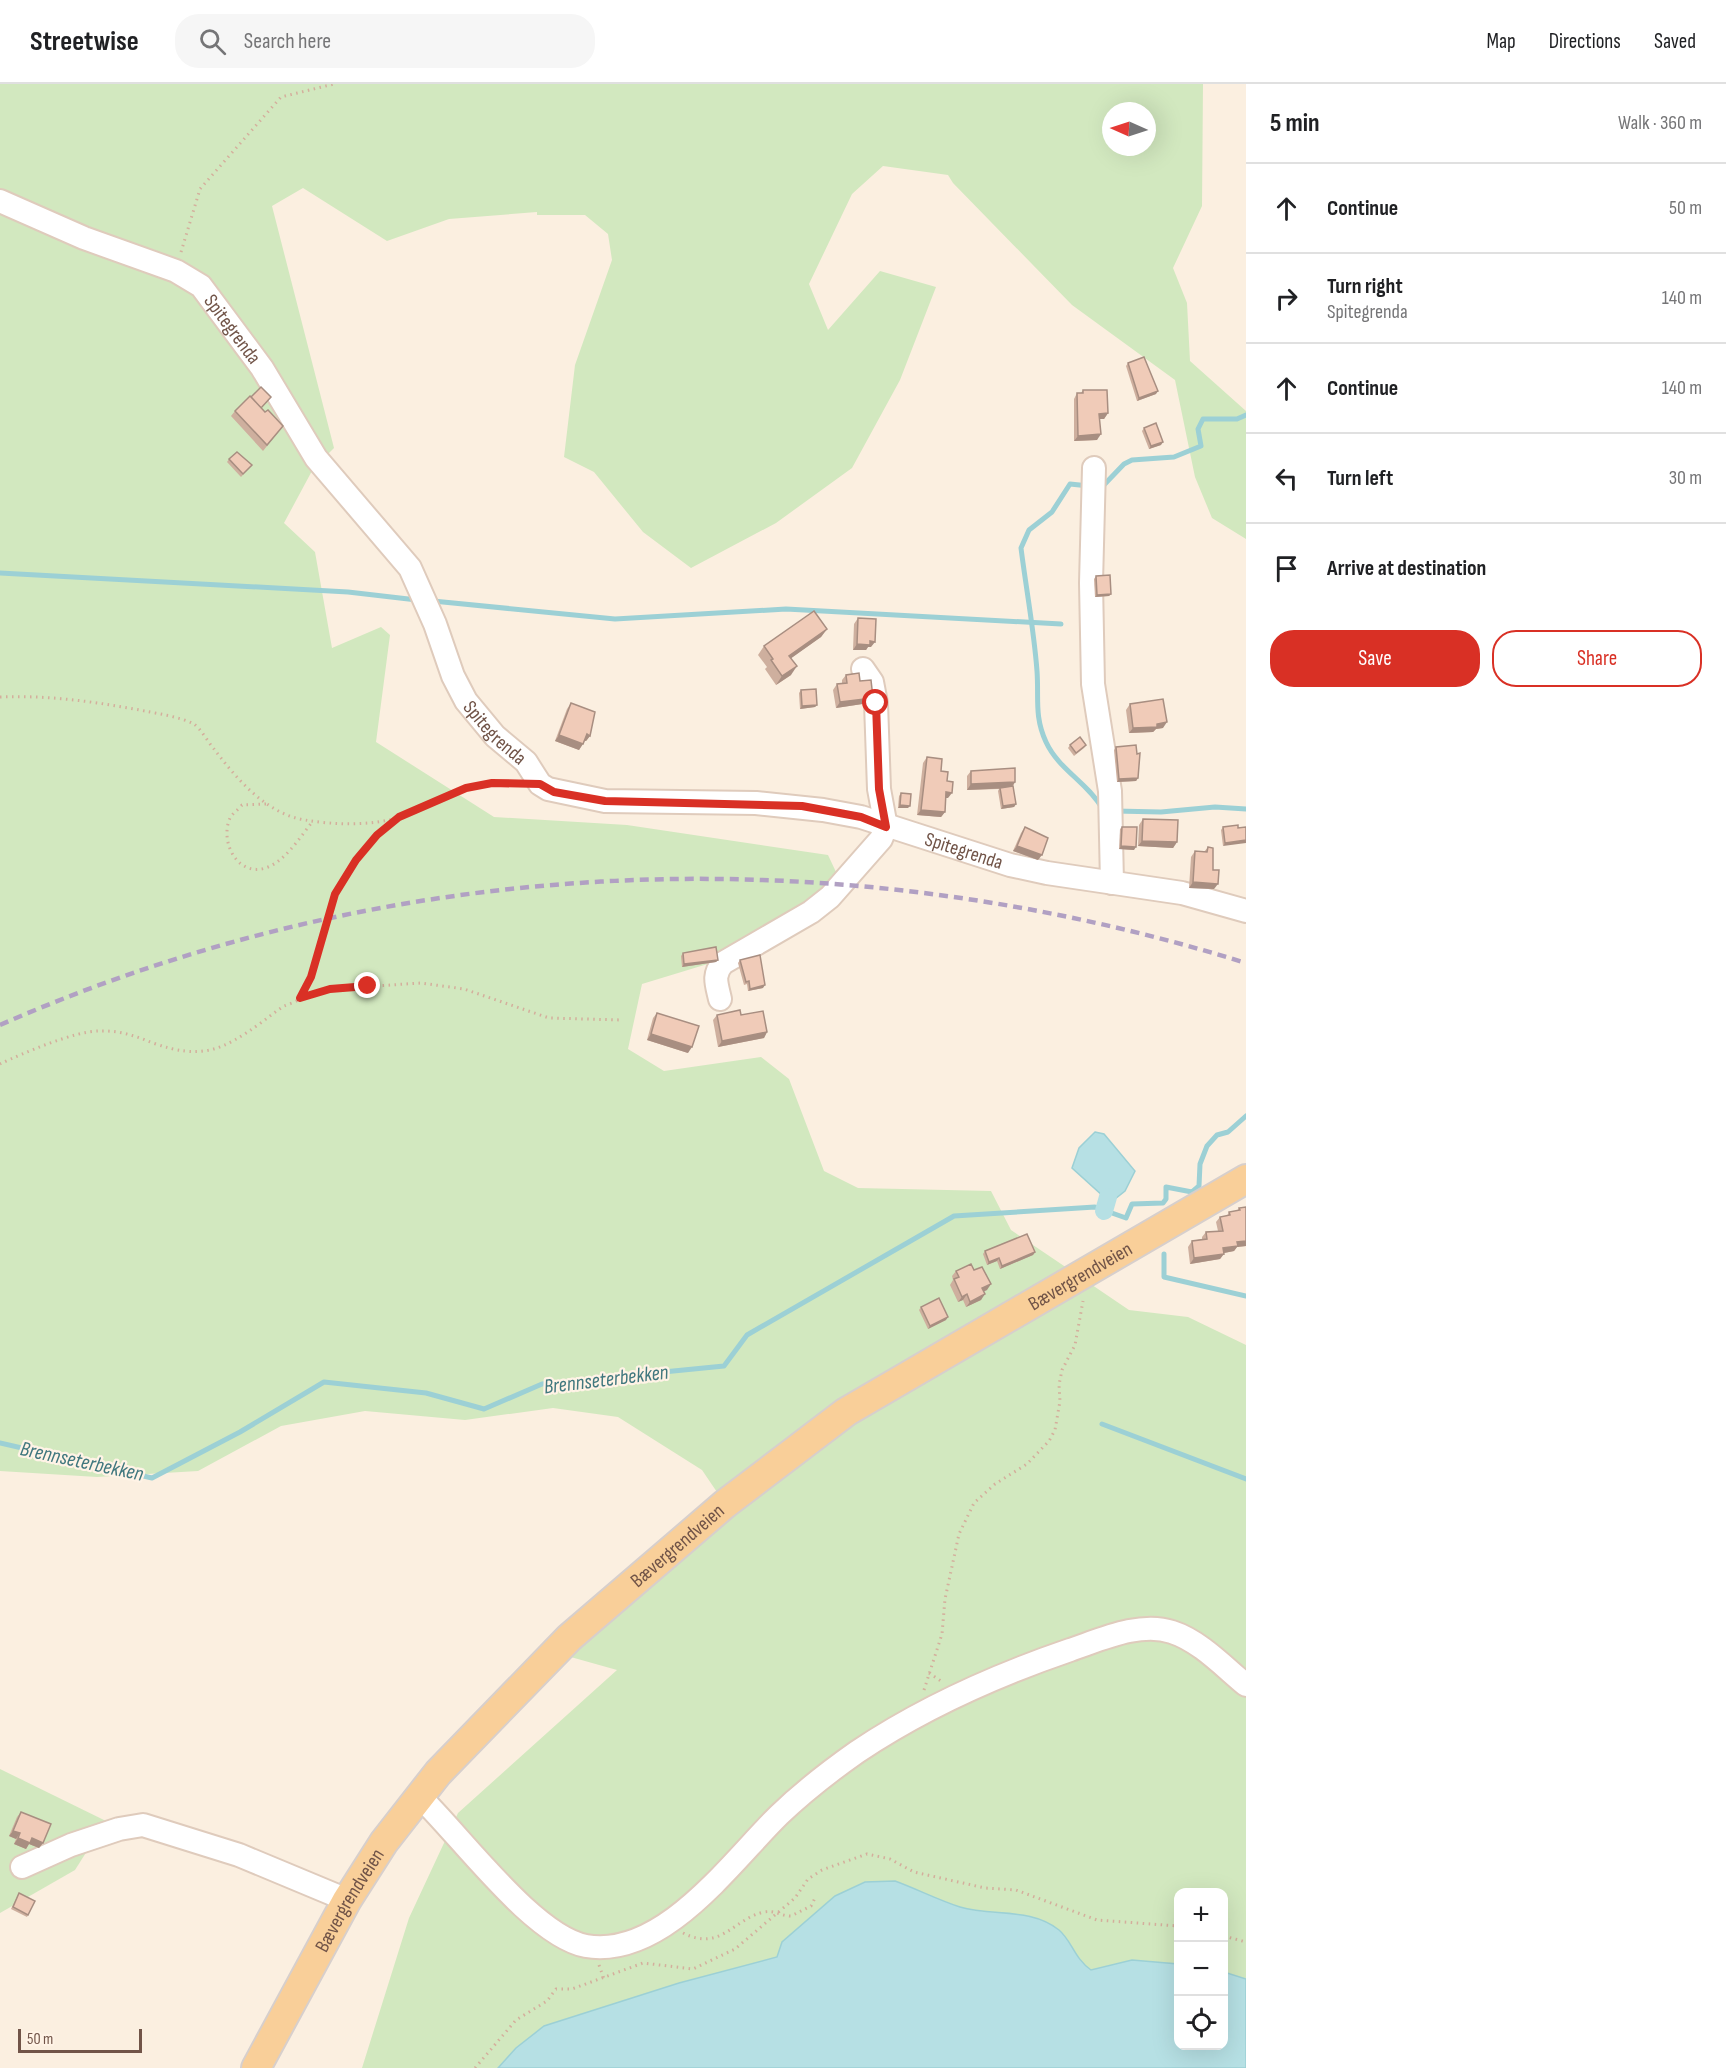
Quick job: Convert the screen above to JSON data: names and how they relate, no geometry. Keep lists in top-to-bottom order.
{
  "streets": {
    "main road": ["Bævergrendveien"],
    "street": ["Spitegrenda"]
  },
  "water": ["Brennseterbekken"],
  "scale_bar": "50 m",
  "north": "left",
  "page": {
    "header": "Streetwise",
    "search": "Search here",
    "nav": ["Map", "Directions", "Saved"],
    "heading": ["5 min", "Walk · 360 m"],
    "list": [
      ["Continue", "50 m"],
      ["Turn right", "Spitegrenda", "140 m"],
      ["Continue", "140 m"],
      ["Turn left", "30 m"],
      "Arrive at destination"
    ],
    "buttons": ["Save", "Share"],
    "map_buttons": ["+", "−"],
    "scale": "50 m"
  }
}
